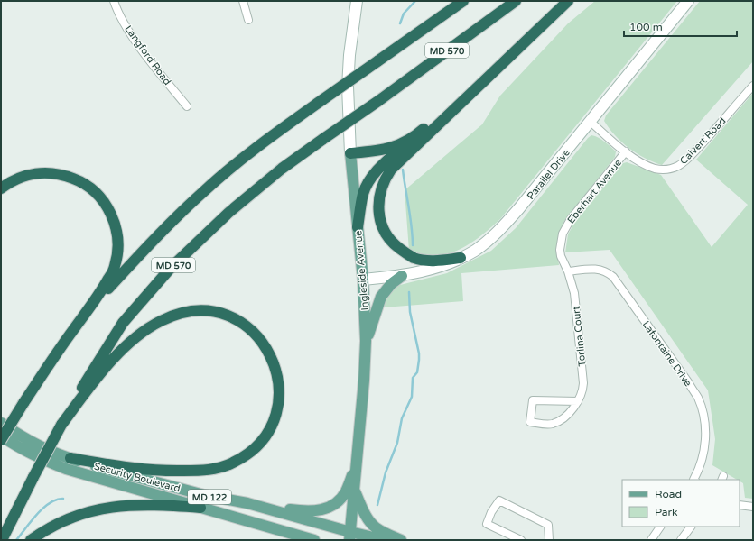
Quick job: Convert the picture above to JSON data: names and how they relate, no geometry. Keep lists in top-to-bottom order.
{
  "streets": {
    "highway": ["MD 570"],
    "main road": ["Ingleside Avenue", "Security Boulevard", "MD 122"],
    "street": [
      "Langford Road",
      "Calvert Road",
      "Parallel Drive",
      "Eberhart Avenue",
      "Torlina Court",
      "Lafontaine Drive"
    ]
  },
  "crossings": [
    ["MD 570", "Security Boulevard"],
    ["Calvert Road", "Parallel Drive"],
    ["Calvert Road", "Eberhart Avenue"],
    ["Parallel Drive", "Ingleside Avenue"],
    ["Eberhart Avenue", "Torlina Court"],
    ["Eberhart Avenue", "Lafontaine Drive"],
    ["Ingleside Avenue", "Security Boulevard"],
    ["Torlina Court", "Lafontaine Drive"]
  ],
  "legend": ["Road", "Park"],
  "scale_bar": "100 m"
}
